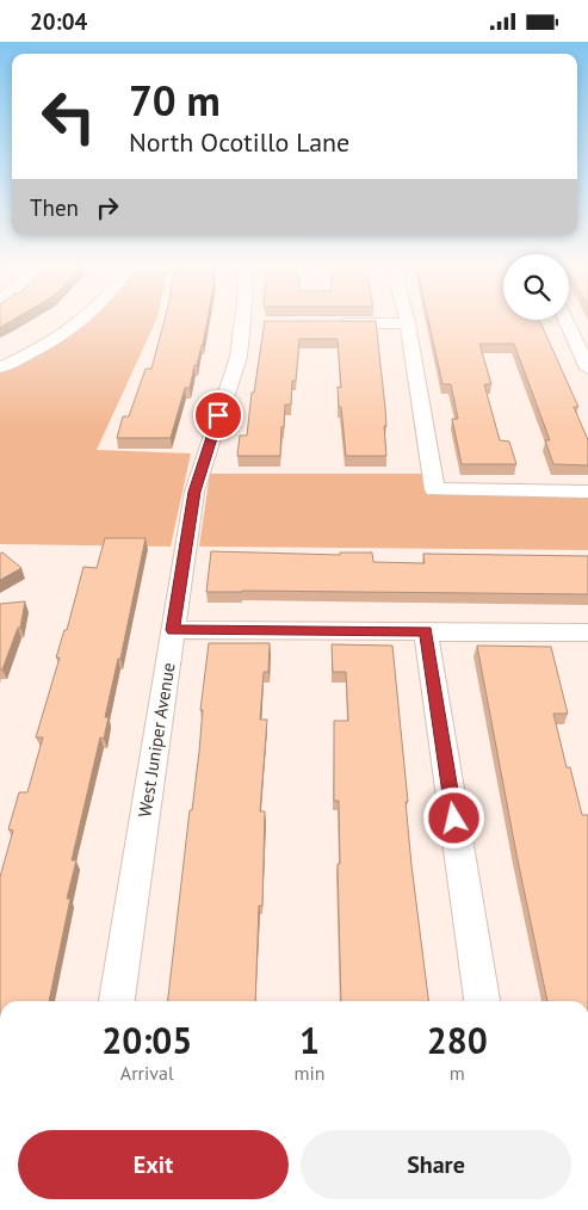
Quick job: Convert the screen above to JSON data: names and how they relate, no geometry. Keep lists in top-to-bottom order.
{
  "streets": {
    "street": ["West Juniper Avenue"]
  },
  "page": {
    "status": "20:04",
    "turn": ["70 m", "North Ocotillo Lane"],
    "then": "Then",
    "eta": [
      "20:05",
      "Arrival",
      "1",
      "min",
      "280",
      "m"
    ],
    "buttons": ["Exit", "Share"]
  }
}
